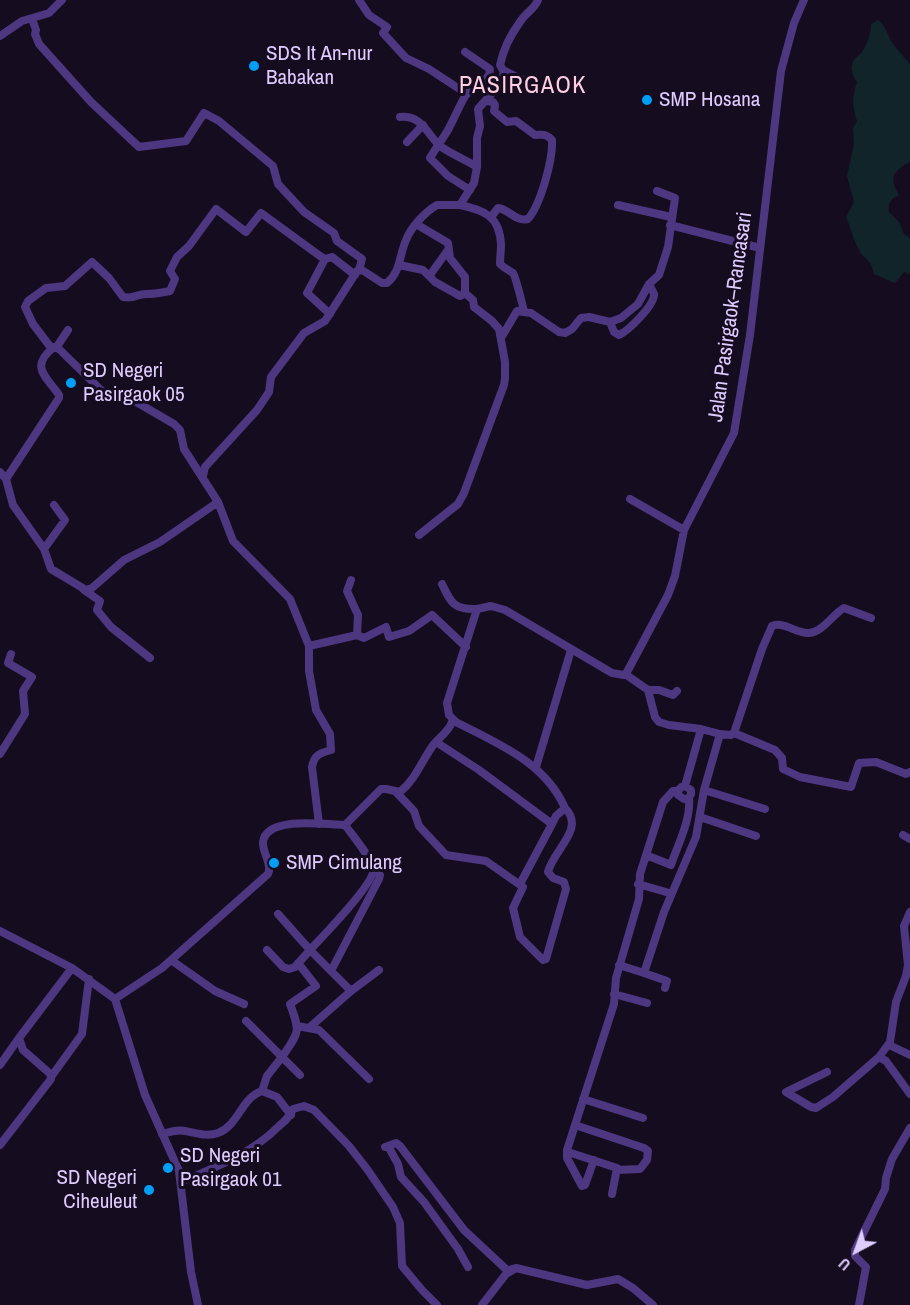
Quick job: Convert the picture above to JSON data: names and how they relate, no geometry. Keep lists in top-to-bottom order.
{
  "streets": {
    "street": ["Jalan Pasirgaok–Rancasari"]
  },
  "districts": ["PASIRGAOK"],
  "places": [
    "SDS It An-nur Babakan",
    "SMP Hosana",
    "SD Negeri Pasirgaok 05",
    "SMP Cimulang",
    "SD Negeri Pasirgaok 01",
    "SD Negeri Ciheuleut"
  ],
  "north": "bottom left"
}
